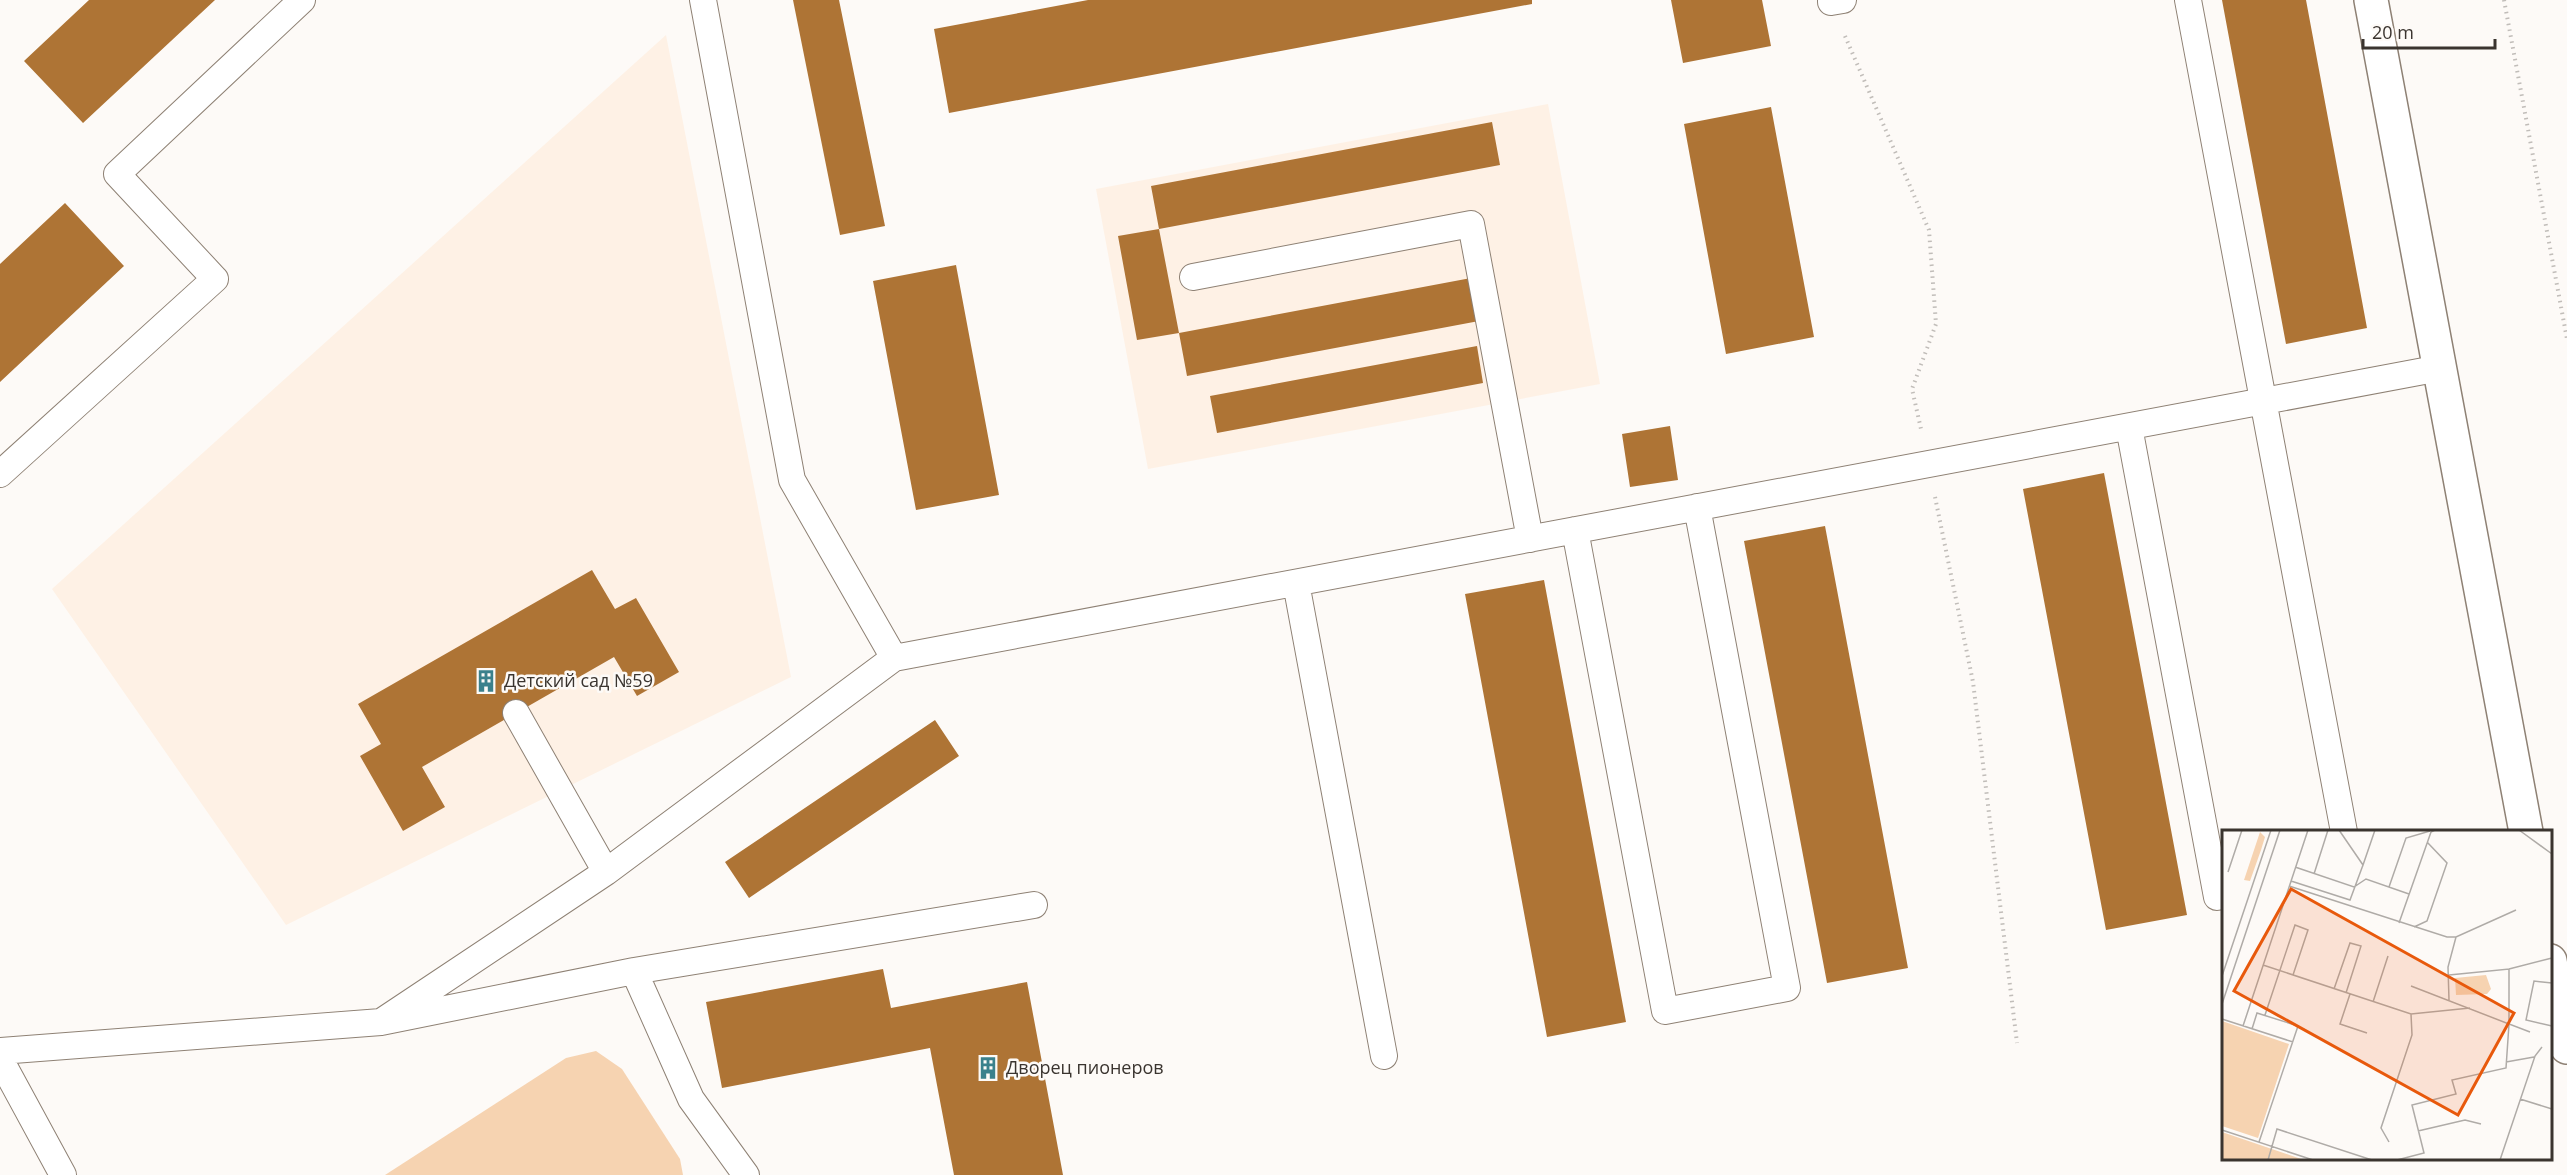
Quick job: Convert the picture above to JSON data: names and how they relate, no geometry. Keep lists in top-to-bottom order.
{
  "places": {
    "building": ["Детский сад №59", "Дворец пионеров"]
  },
  "scale_bar": "20 m"
}
